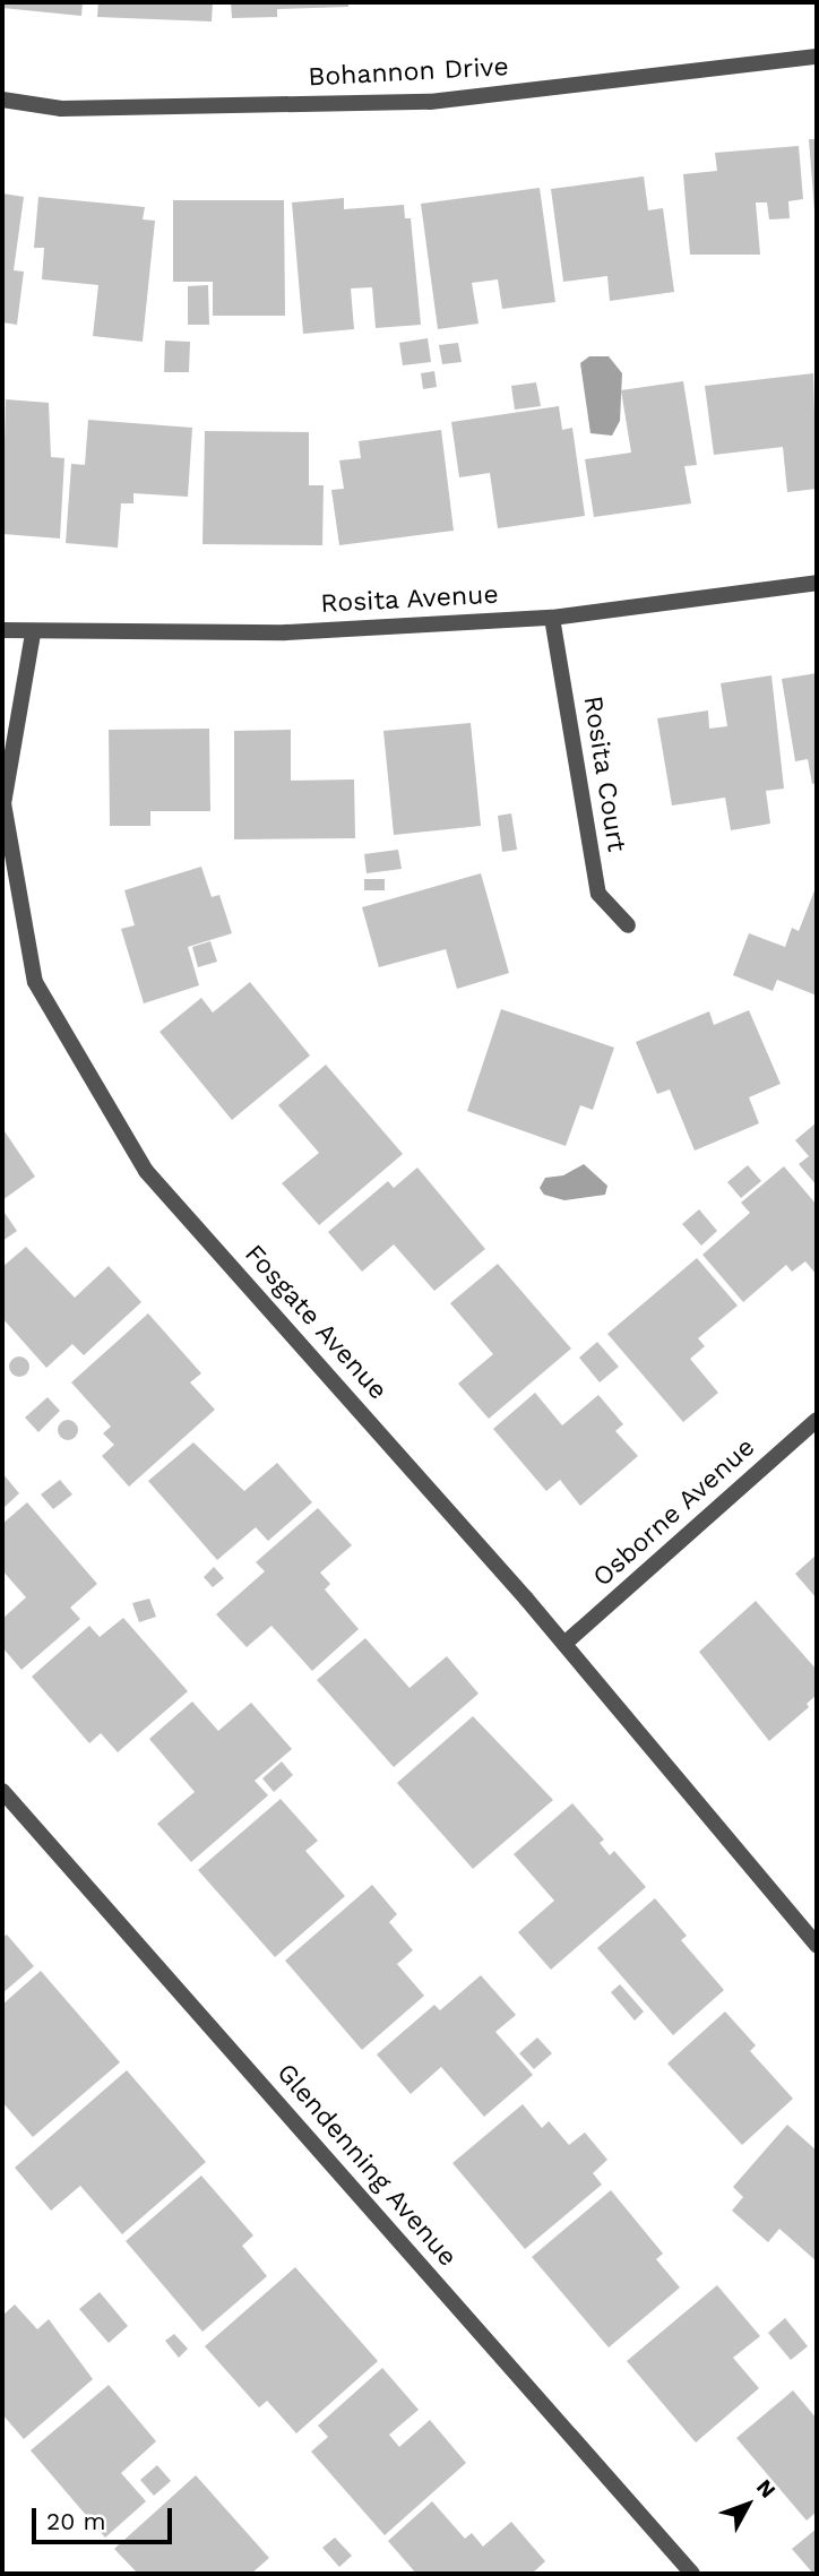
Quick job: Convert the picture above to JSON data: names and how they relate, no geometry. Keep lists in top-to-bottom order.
{
  "streets": {
    "street": [
      "Bohannon Drive",
      "Rosita Avenue",
      "Rosita Court",
      "Fosgate Avenue",
      "Osborne Avenue",
      "Glendenning Avenue"
    ]
  },
  "crossings": [
    ["Rosita Avenue", "Rosita Court"],
    ["Rosita Avenue", "Fosgate Avenue"],
    ["Fosgate Avenue", "Osborne Avenue"]
  ],
  "scale_bar": "20 m",
  "north": "top right"
}
